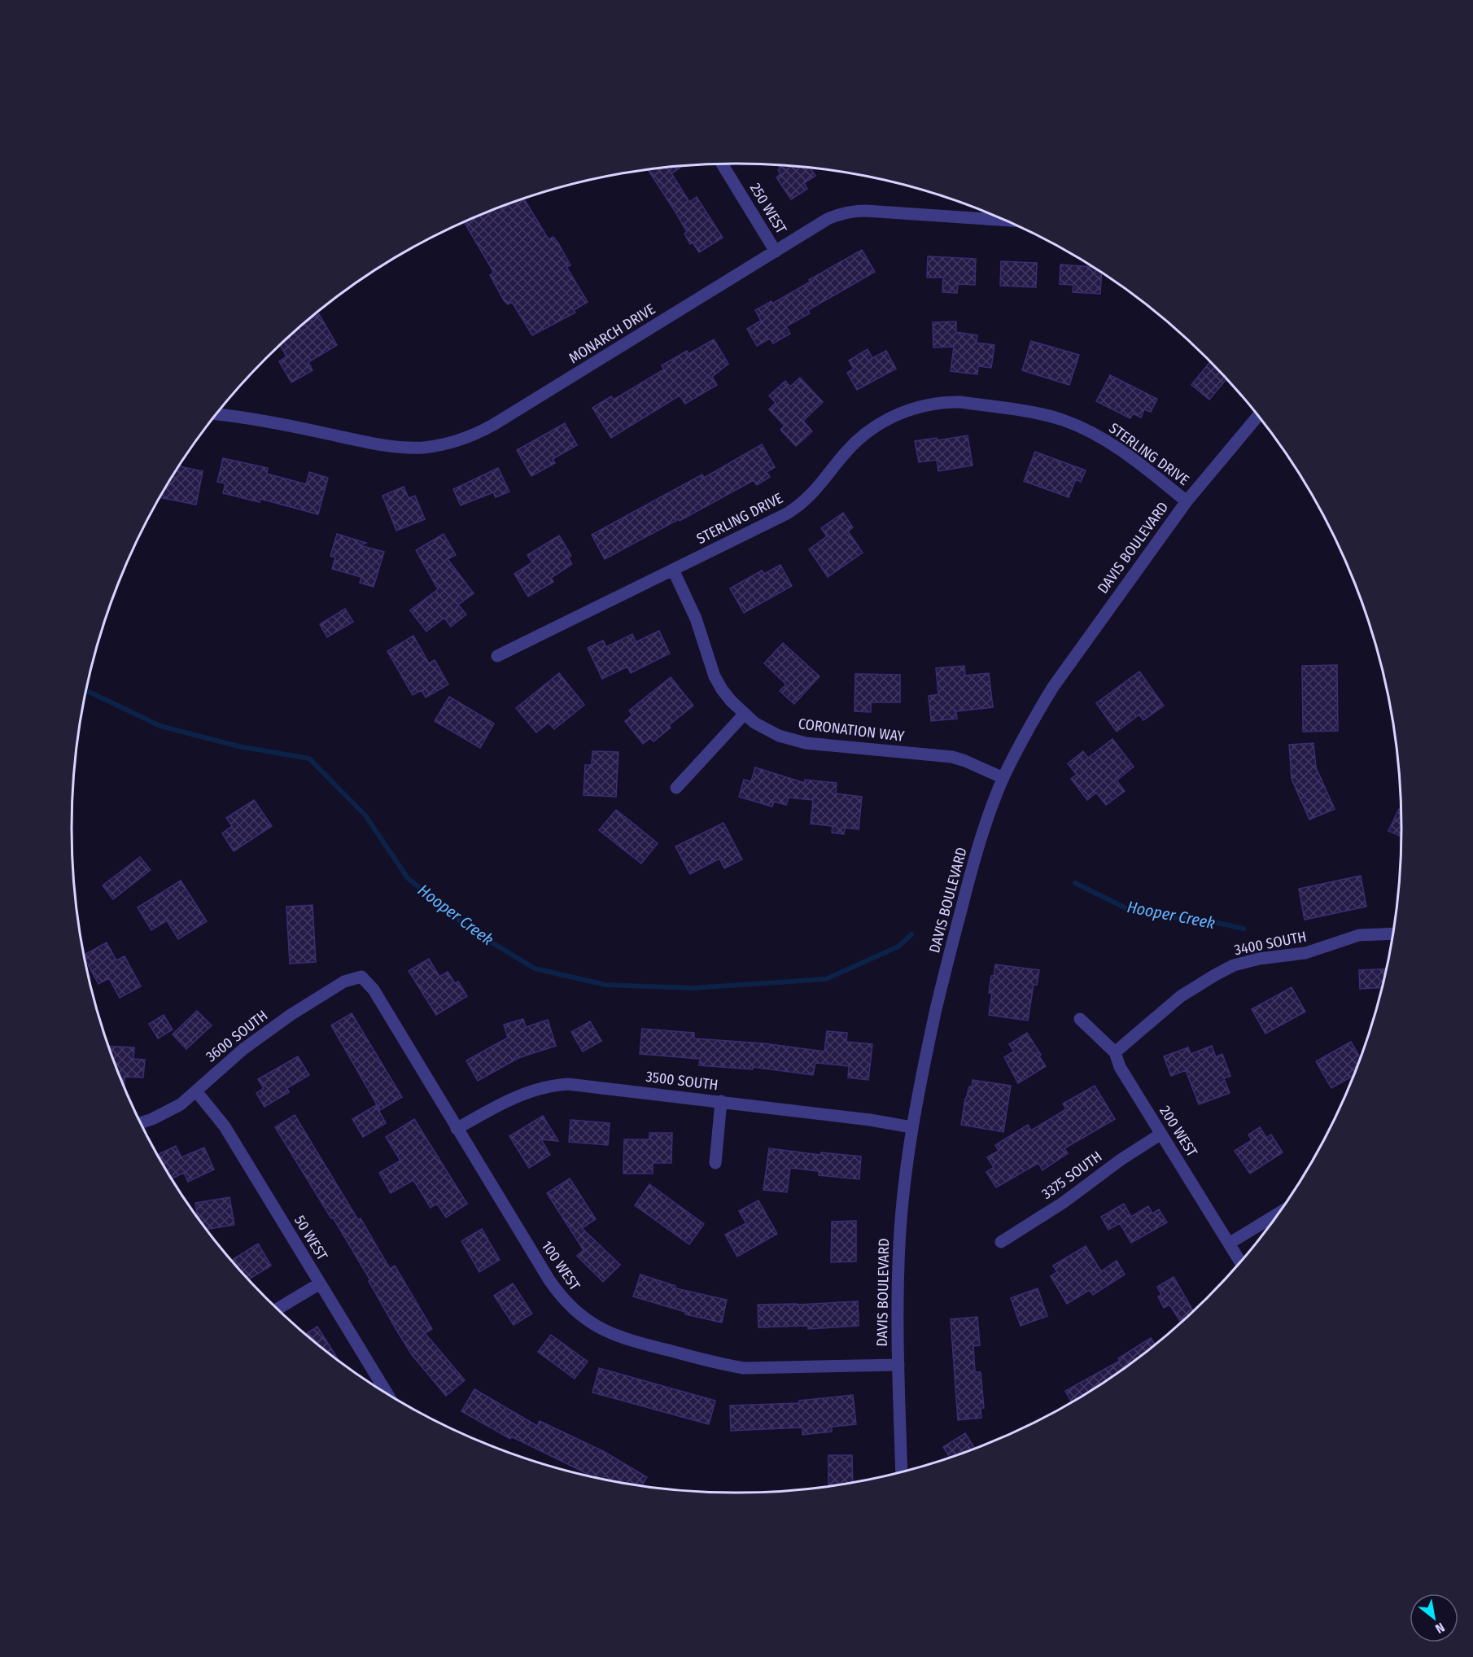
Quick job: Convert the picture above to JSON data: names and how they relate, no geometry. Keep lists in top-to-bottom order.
{
  "streets": {
    "street": [
      "250 WEST",
      "MONARCH DRIVE",
      "STERLING DRIVE",
      "DAVIS BOULEVARD",
      "CORONATION WAY",
      "3400 SOUTH",
      "3600 SOUTH",
      "3500 SOUTH",
      "200 WEST",
      "3375 SOUTH",
      "50 WEST",
      "100 WEST"
    ]
  },
  "crossings": [
    ["250 WEST", "MONARCH DRIVE"],
    ["STERLING DRIVE", "DAVIS BOULEVARD"],
    ["STERLING DRIVE", "CORONATION WAY"],
    ["DAVIS BOULEVARD", "CORONATION WAY"],
    ["DAVIS BOULEVARD", "3500 SOUTH"],
    ["DAVIS BOULEVARD", "100 WEST"],
    ["3400 SOUTH", "200 WEST"],
    ["3600 SOUTH", "50 WEST"],
    ["3600 SOUTH", "100 WEST"],
    ["3500 SOUTH", "100 WEST"],
    ["200 WEST", "3375 SOUTH"]
  ],
  "water": ["Hooper Creek"],
  "north": "bottom right"
}
